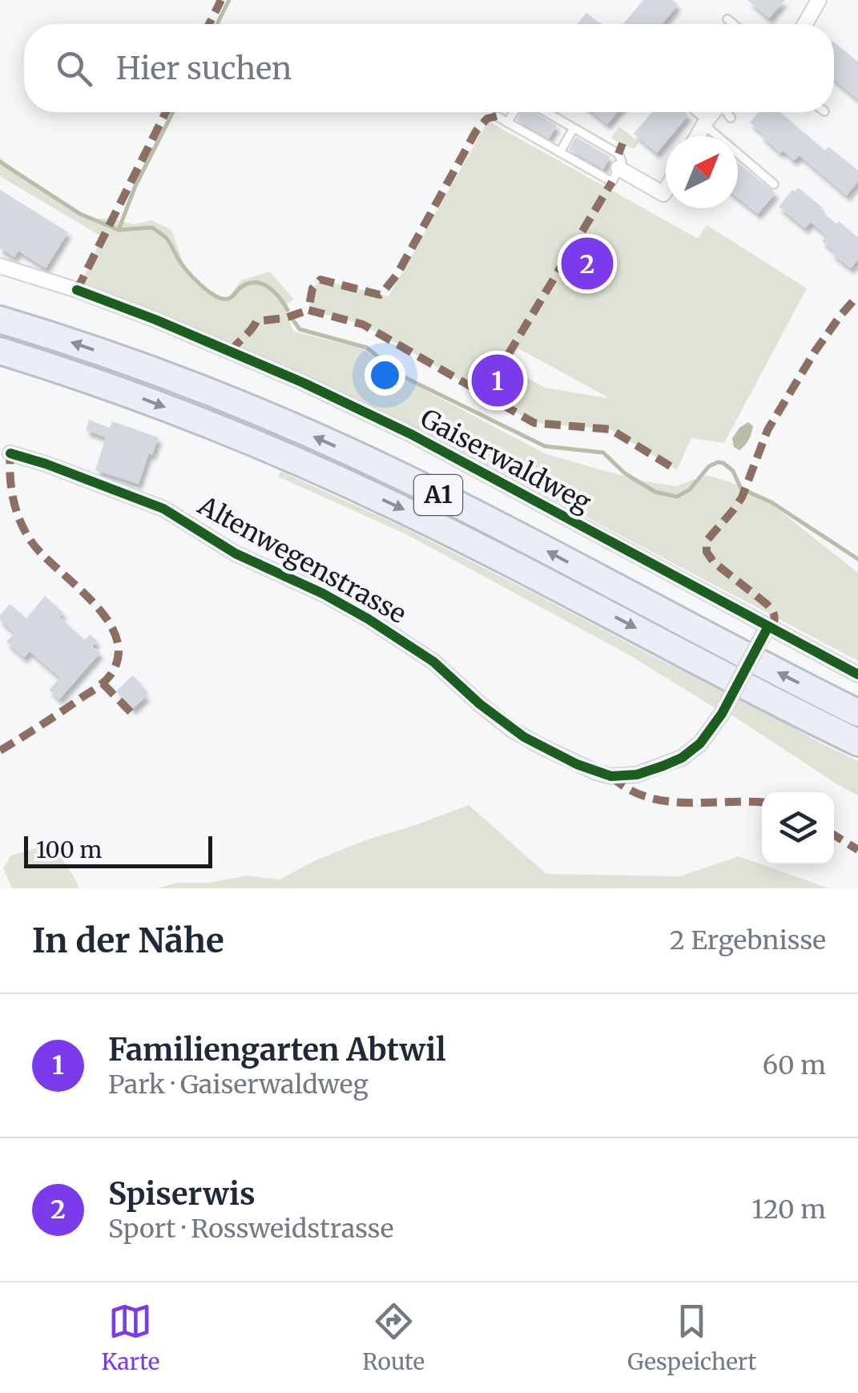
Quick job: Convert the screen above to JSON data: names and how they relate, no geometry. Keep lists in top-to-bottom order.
{
  "streets": {
    "highway": ["A1"],
    "street": ["Gaiserwaldweg", "Altenwegenstrasse"]
  },
  "crossings": [
    ["Gaiserwaldweg", "Altenwegenstrasse"]
  ],
  "scale_bar": "100 m",
  "north": "top right",
  "page": {
    "search": "Hier suchen",
    "pins": ["2", "1"],
    "scale": "100 m",
    "heading": ["In der Nähe", "2 Ergebnisse"],
    "list": [
      {
        "mark": "1",
        "name": "Familiengarten Abtwil",
        "note": "Park · Gaiserwaldweg",
        "value": "60 m"
      },
      {
        "mark": "2",
        "name": "Spiserwis",
        "note": "Sport · Rossweidstrasse",
        "value": "120 m"
      }
    ],
    "nav": ["Karte", "Route", "Gespeichert"]
  }
}
